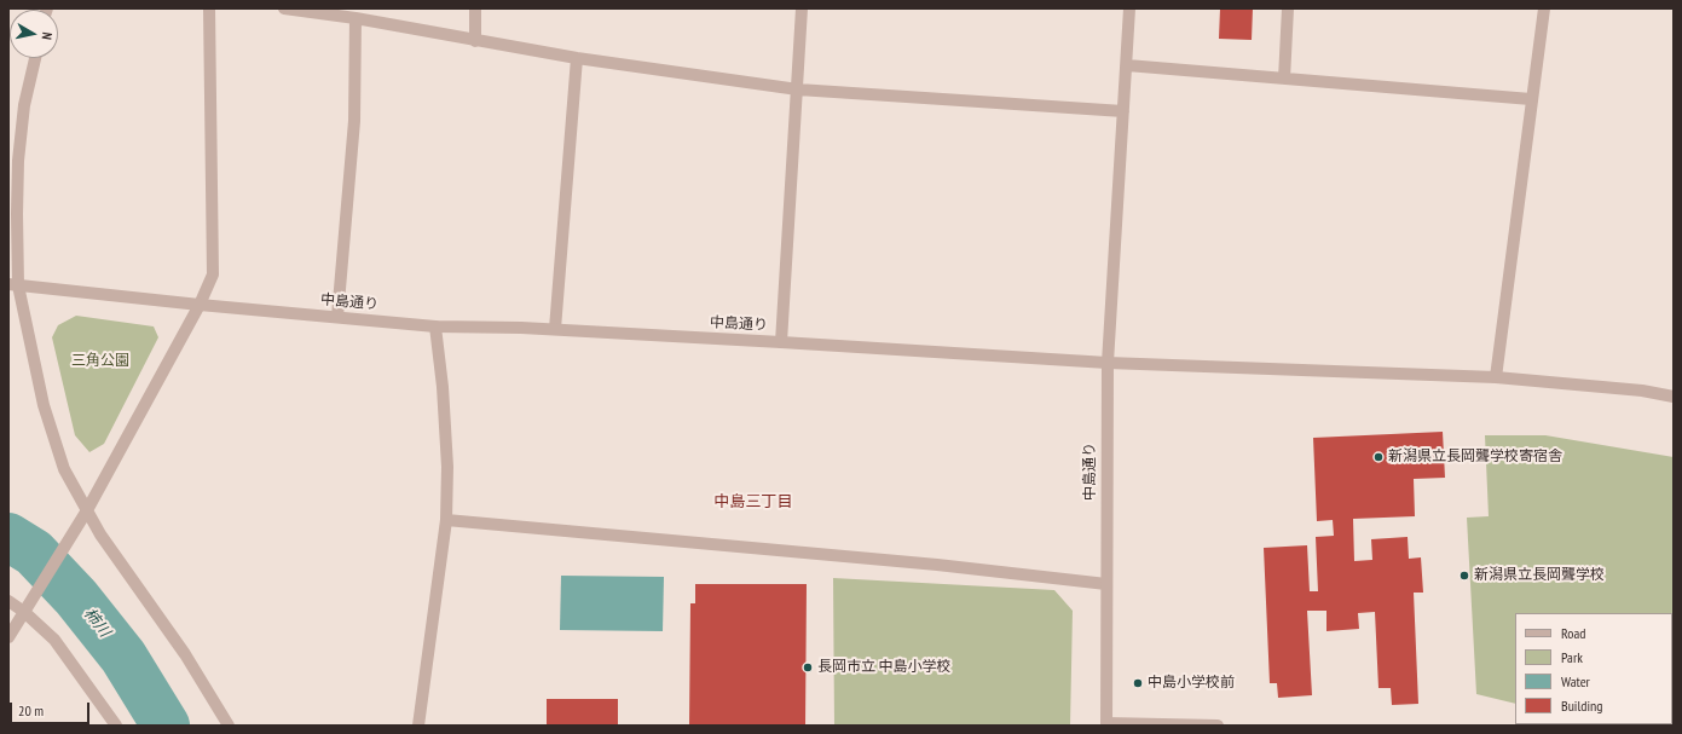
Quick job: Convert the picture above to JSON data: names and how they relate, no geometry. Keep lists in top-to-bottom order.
{
  "streets": {
    "street": ["中島通り"]
  },
  "districts": ["中島三丁目"],
  "water": ["柿川"],
  "parks": ["三角公園"],
  "places": [
    "新潟県立長岡聾学校寄宿舎",
    "新潟県立長岡聾学校",
    "長岡市立 中島小学校",
    "中島小学校前"
  ],
  "legend": [
    "Road",
    "Park",
    "Water",
    "Building"
  ],
  "scale_bar": "20 m",
  "north": "right"
}
